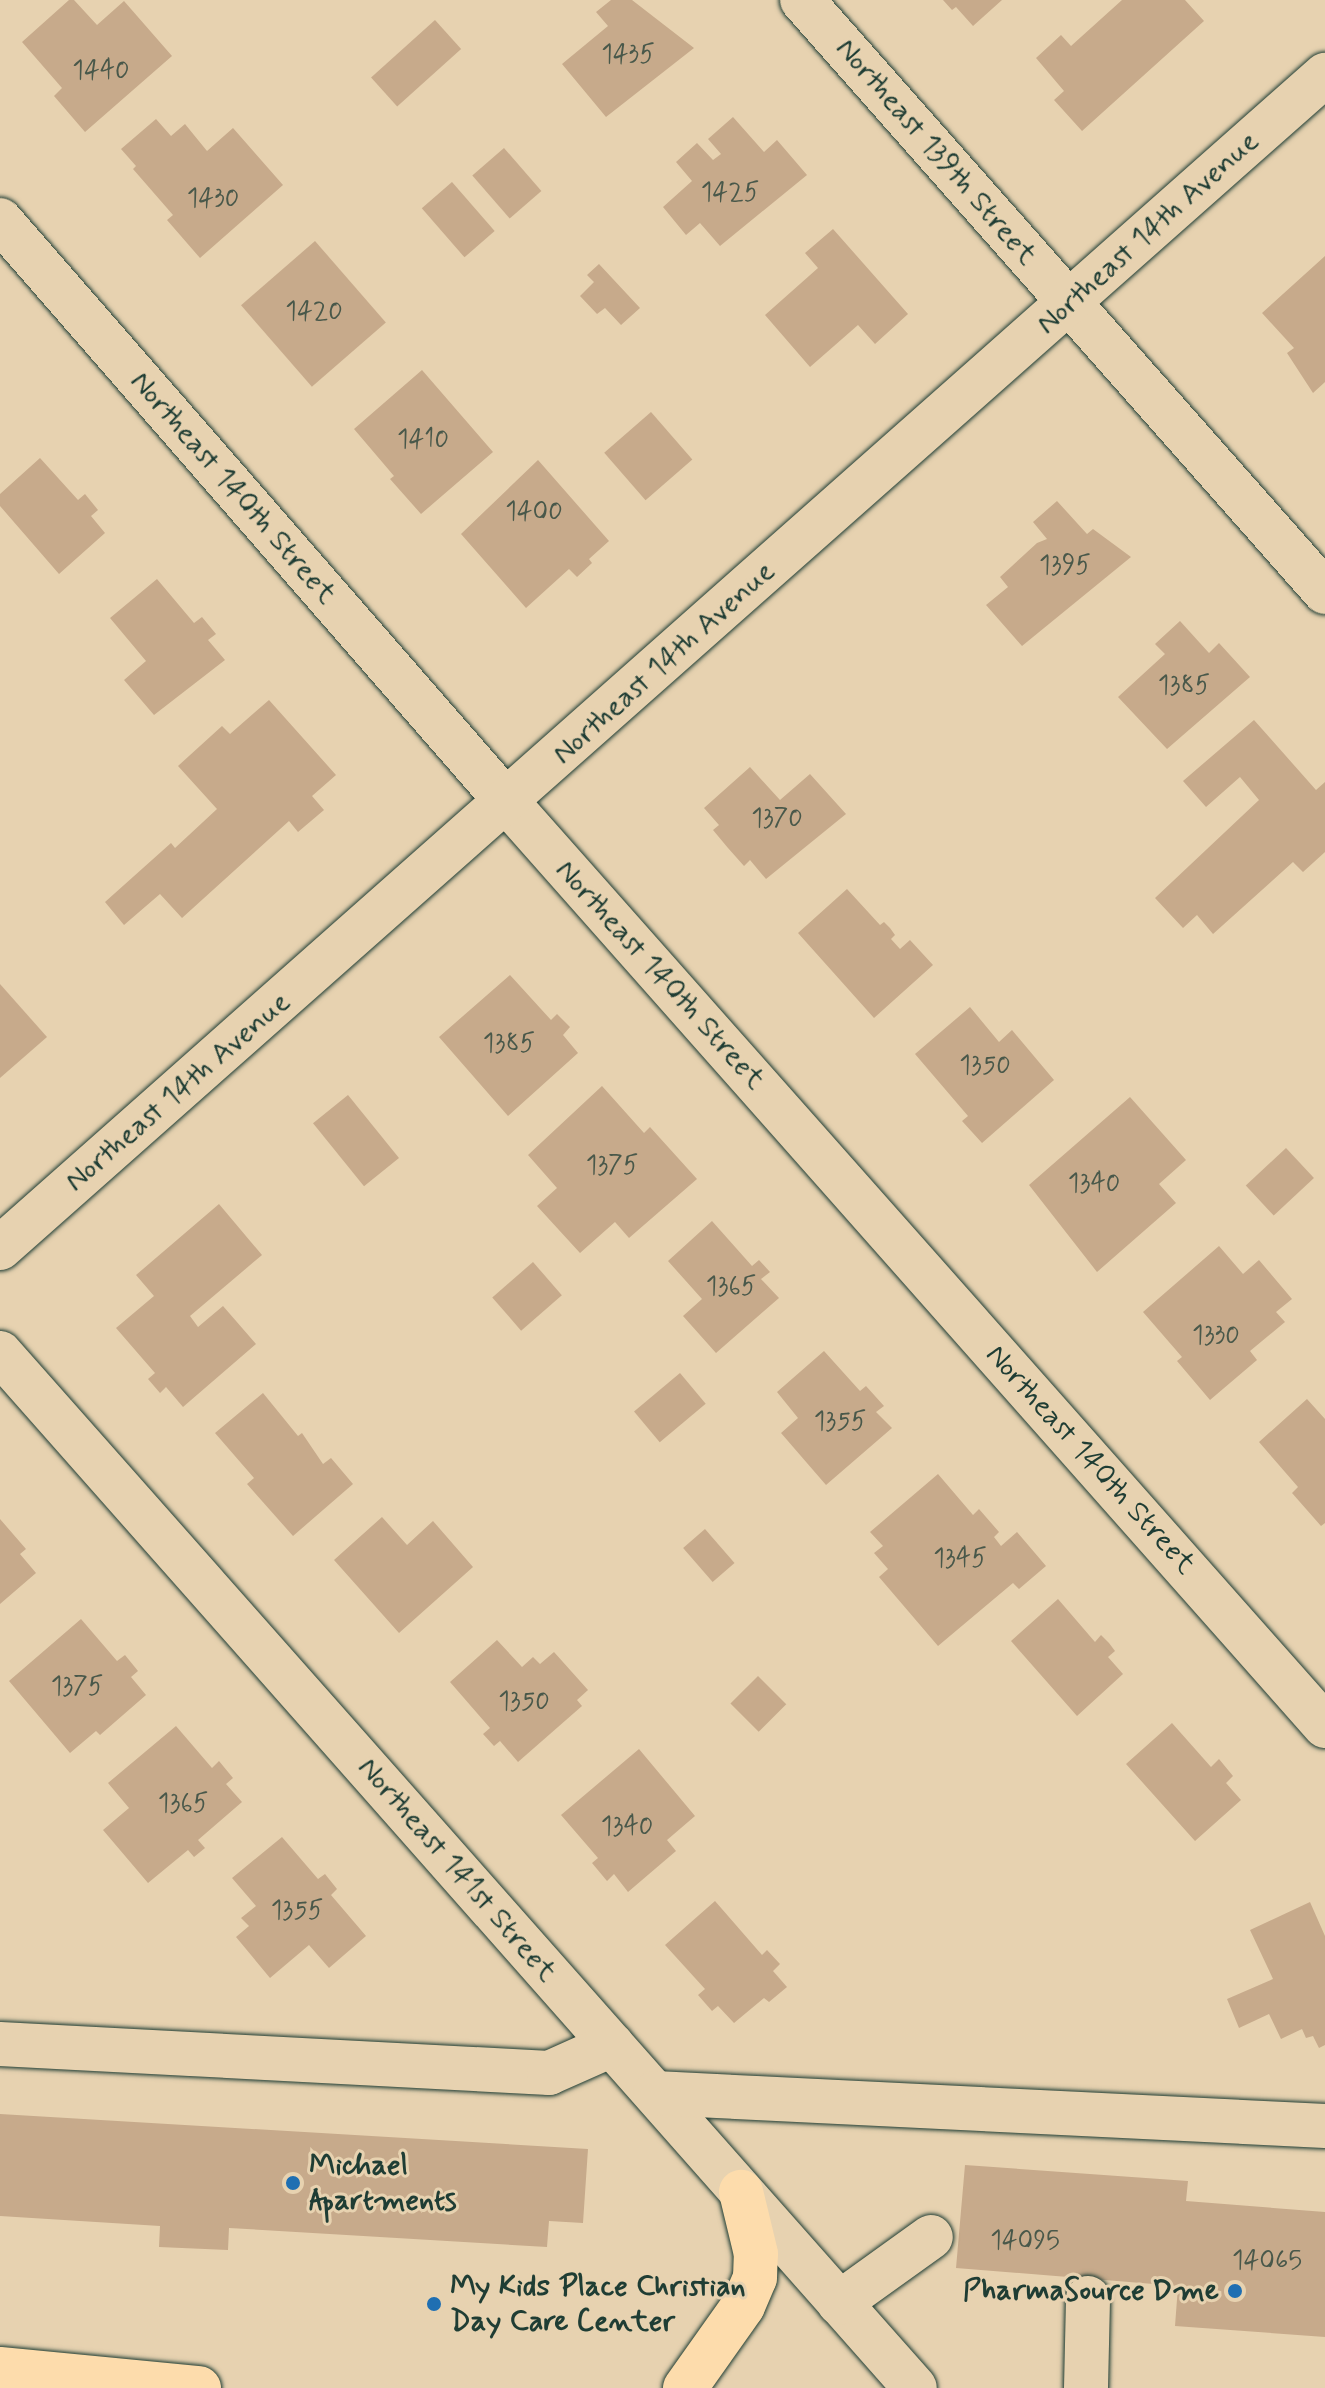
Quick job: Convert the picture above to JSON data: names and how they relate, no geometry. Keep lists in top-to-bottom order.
{
  "streets": {
    "street": [
      "Northeast 139th Street",
      "Northeast 14th Avenue",
      "Northeast 140th Street",
      "Northeast 141st Street"
    ]
  },
  "crossings": [
    ["Northeast 139th Street", "Northeast 14th Avenue"],
    ["Northeast 14th Avenue", "Northeast 140th Street"]
  ],
  "places": ["Michael Apartments", "PharmaSource Dme", "My Kids Place Christian Day Care Center"],
  "house_numbers": [
    "1435",
    "1440",
    "1425",
    "1430",
    "1420",
    "1410",
    "1400",
    "1395",
    "1385",
    "1370",
    "1385",
    "1350",
    "1375",
    "1340",
    "1365",
    "1330",
    "1355",
    "1345",
    "1375",
    "1350",
    "1365",
    "1340",
    "1355",
    "14095",
    "14065"
  ]
}
